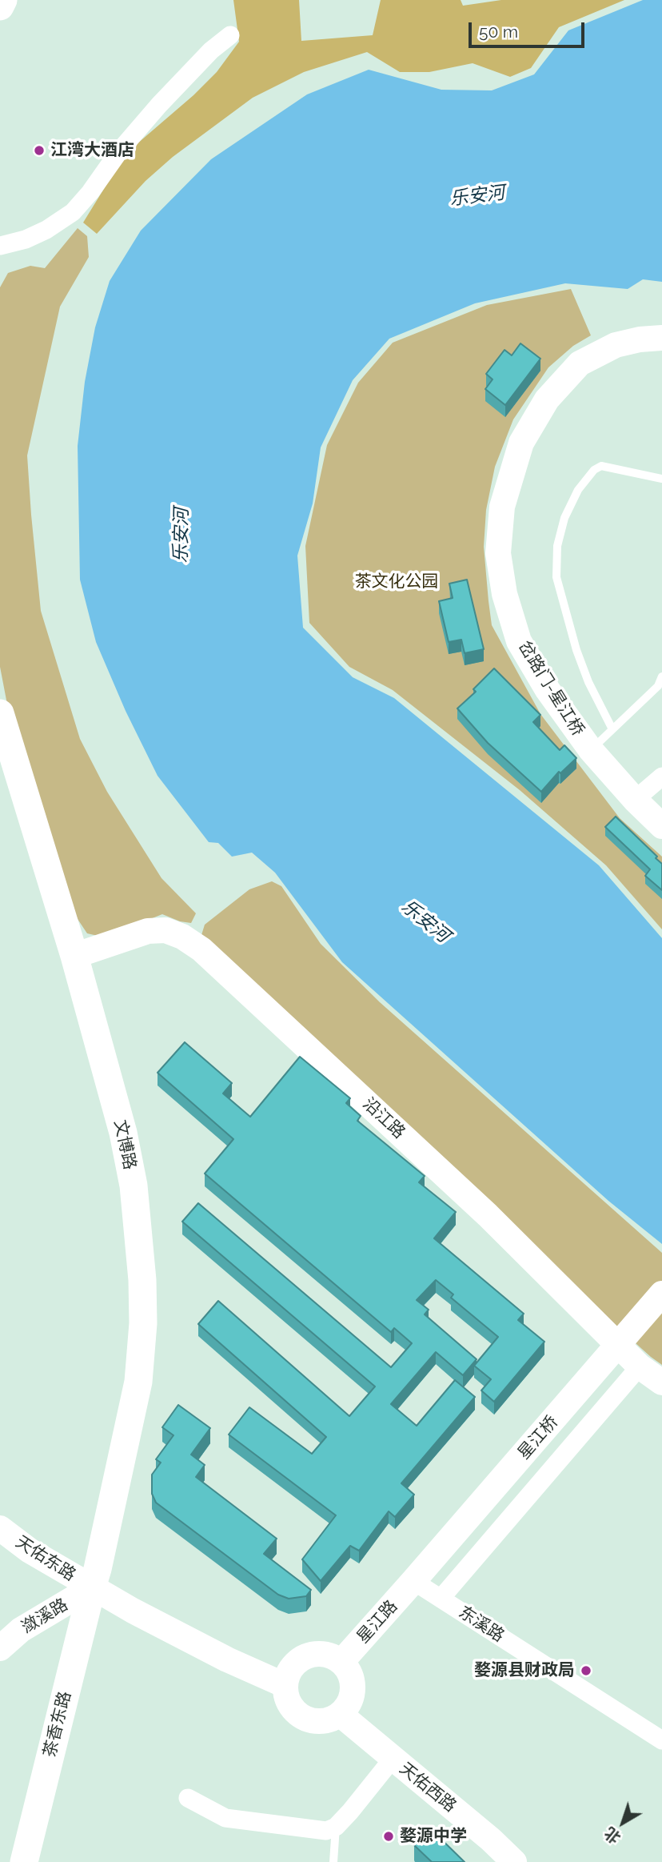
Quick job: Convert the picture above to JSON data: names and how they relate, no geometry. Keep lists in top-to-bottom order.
{
  "streets": {
    "main road": ["文博路", "茶香东路"],
    "street": [
      "岔路门-星江桥",
      "沿江路",
      "星江桥",
      "天佑东路",
      "潋溪路",
      "星江路",
      "东溪路",
      "天佑西路"
    ]
  },
  "crossings": [
    ["沿江路", "文博路"],
    ["文博路", "天佑东路"],
    ["文博路", "潋溪路"],
    ["文博路", "茶香东路"],
    ["星江桥", "星江路"],
    ["星江桥", "东溪路"],
    ["天佑东路", "潋溪路"],
    ["天佑东路", "茶香东路"],
    ["潋溪路", "茶香东路"],
    ["星江路", "东溪路"],
    ["星江路", "天佑西路"]
  ],
  "water": ["乐安河"],
  "parks": ["茶文化公园"],
  "places": ["江湾大酒店", "婺源县财政局", "婺源中学"],
  "scale_bar": "50 m",
  "north": "bottom left"
}
